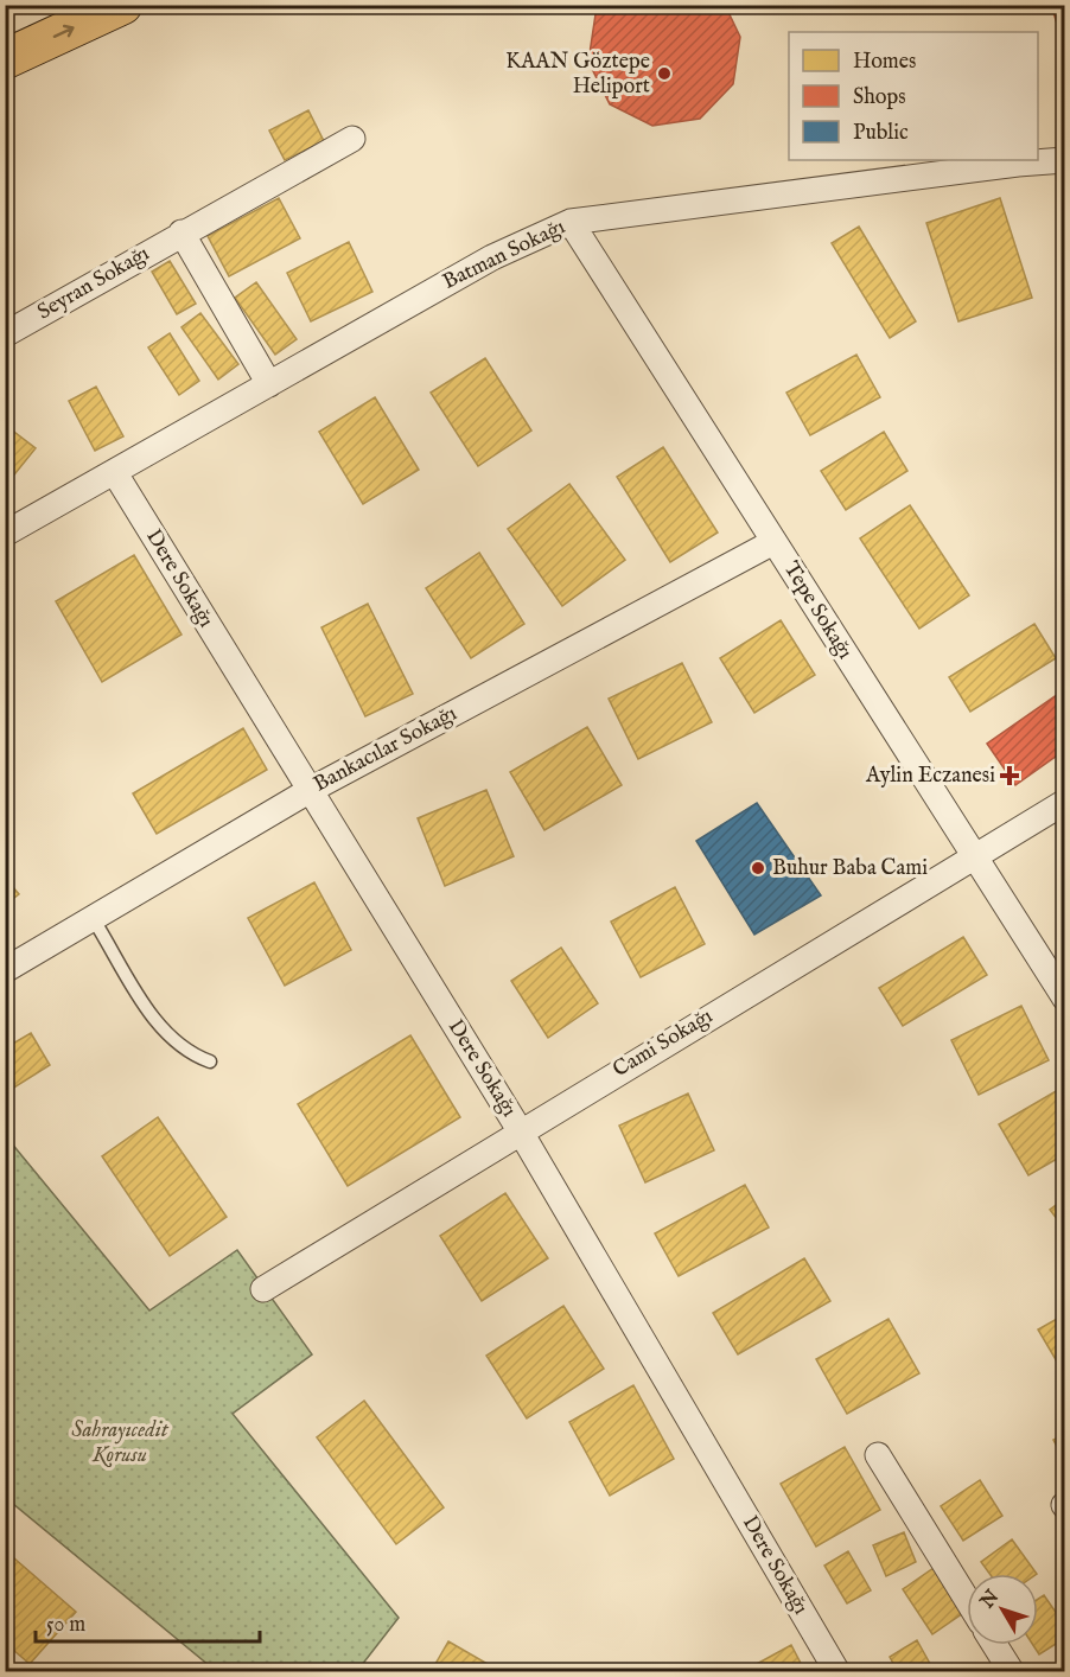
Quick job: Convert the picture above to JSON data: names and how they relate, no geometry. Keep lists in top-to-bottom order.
{
  "streets": {
    "street": [
      "Batman Sokağı",
      "Seyran Sokağı",
      "Dere Sokağı",
      "Tepe Sokağı",
      "Bankacılar Sokağı",
      "Cami Sokağı"
    ]
  },
  "crossings": [
    ["Batman Sokağı", "Dere Sokağı"],
    ["Batman Sokağı", "Tepe Sokağı"],
    ["Dere Sokağı", "Bankacılar Sokağı"],
    ["Dere Sokağı", "Cami Sokağı"],
    ["Tepe Sokağı", "Bankacılar Sokağı"],
    ["Tepe Sokağı", "Cami Sokağı"]
  ],
  "parks": ["Sahrayıcedit Korusu"],
  "places": {
    "other": ["KAAN Göztepe Heliport", "Buhur Baba Cami"],
    "health": ["Aylin Eczanesi"]
  },
  "legend": ["Homes", "Shops", "Public"],
  "scale_bar": "50 m",
  "north": "top left"
}
